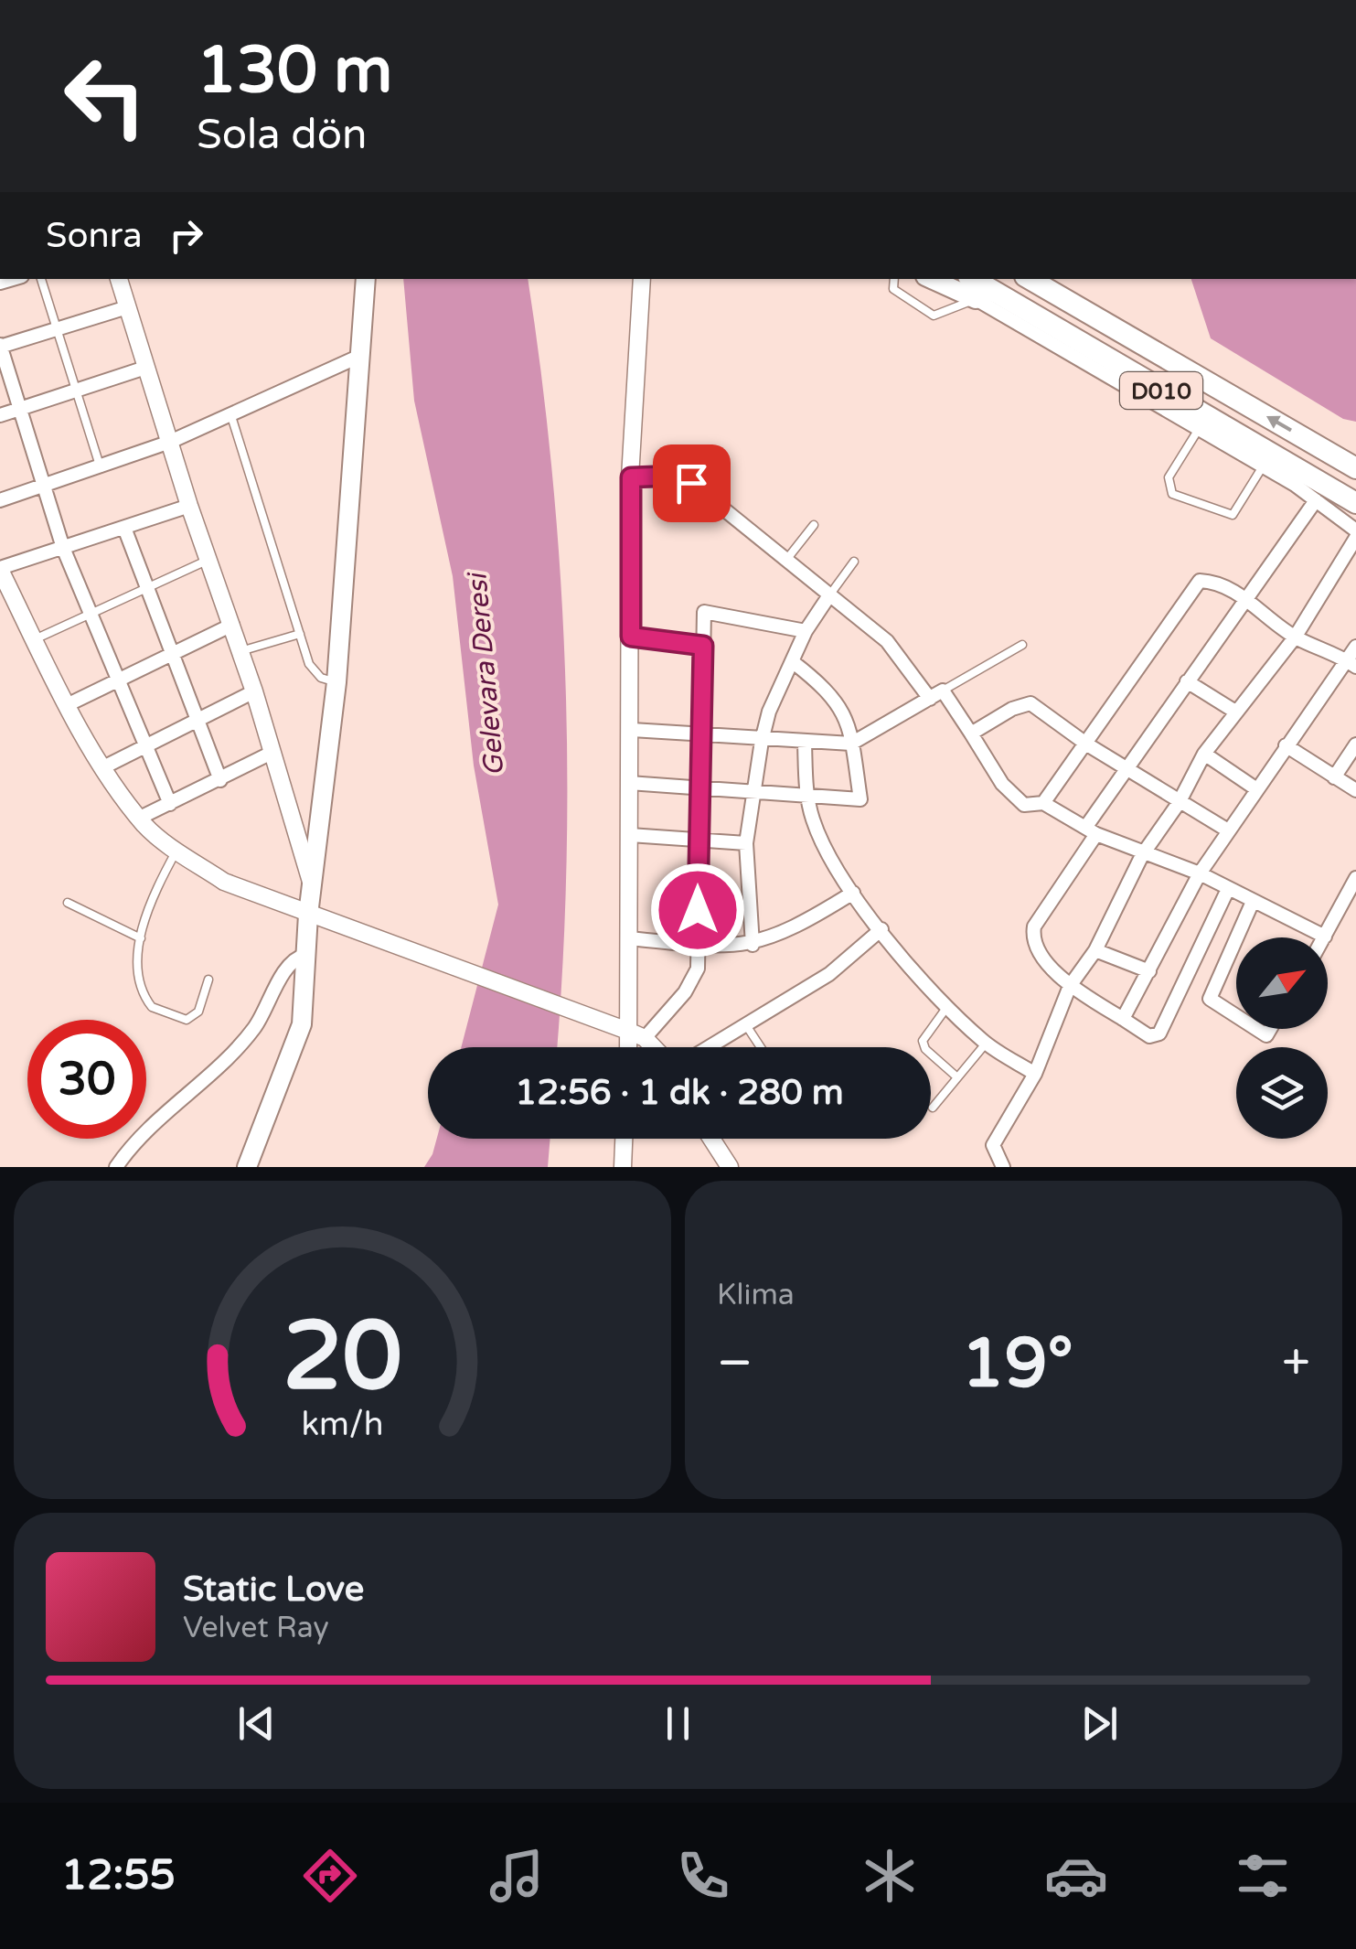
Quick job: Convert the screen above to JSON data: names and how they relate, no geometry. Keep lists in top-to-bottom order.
{
  "streets": {
    "highway": ["D010"]
  },
  "water": ["Gelevara Deresi"],
  "north": "top right",
  "page": {
    "turn": ["130 m", "Sola dön"],
    "then": "Sonra",
    "limit": "30",
    "trip": "12:56 · 1 dk · 280 m",
    "tile": "Klima",
    "heat": ["−", "19°", "+"],
    "song": ["Static Love", "Velvet Ray"],
    "tabs": "12:55",
    "gauge": ["20", "km/h"]
  }
}
